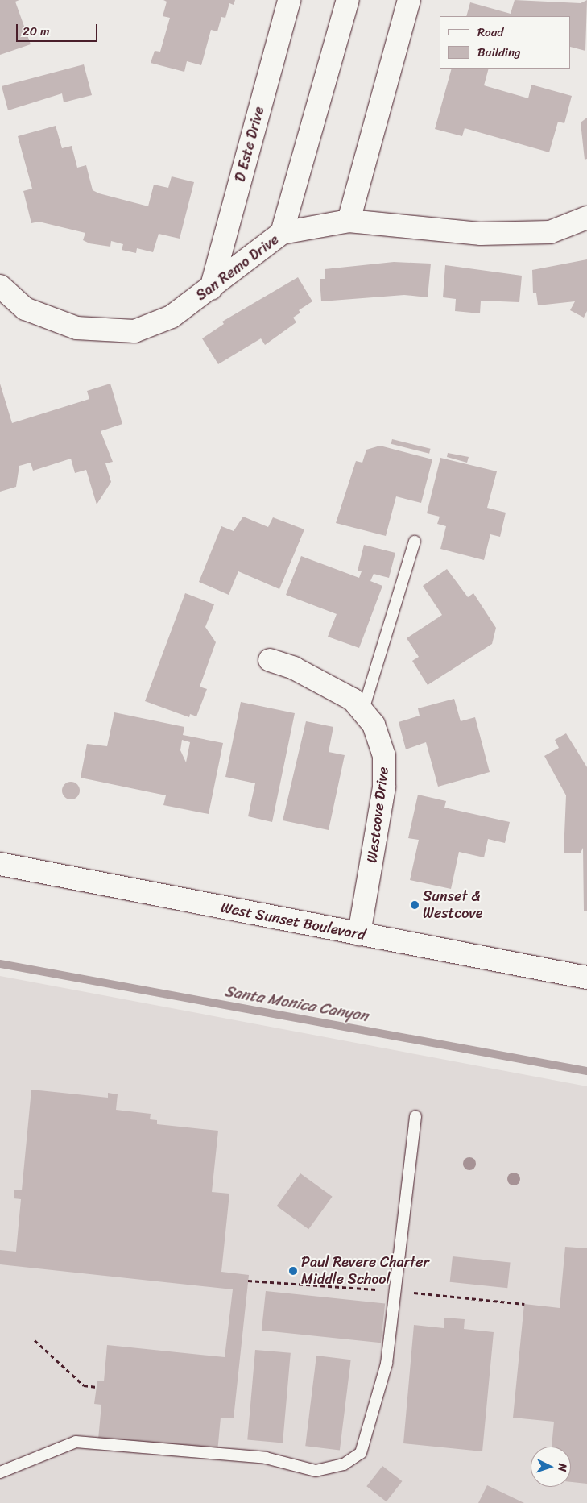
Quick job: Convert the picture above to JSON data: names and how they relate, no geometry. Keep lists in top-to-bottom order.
{
  "streets": {
    "street": [
      "D Este Drive",
      "San Remo Drive",
      "Westcove Drive",
      "West Sunset Boulevard"
    ]
  },
  "crossings": [
    ["D Este Drive", "San Remo Drive"],
    ["Westcove Drive", "West Sunset Boulevard"]
  ],
  "water": ["Santa Monica Canyon"],
  "places": ["Sunset & Westcove", "Paul Revere Charter Middle School"],
  "legend": ["Road", "Building"],
  "scale_bar": "20 m",
  "north": "right"
}
